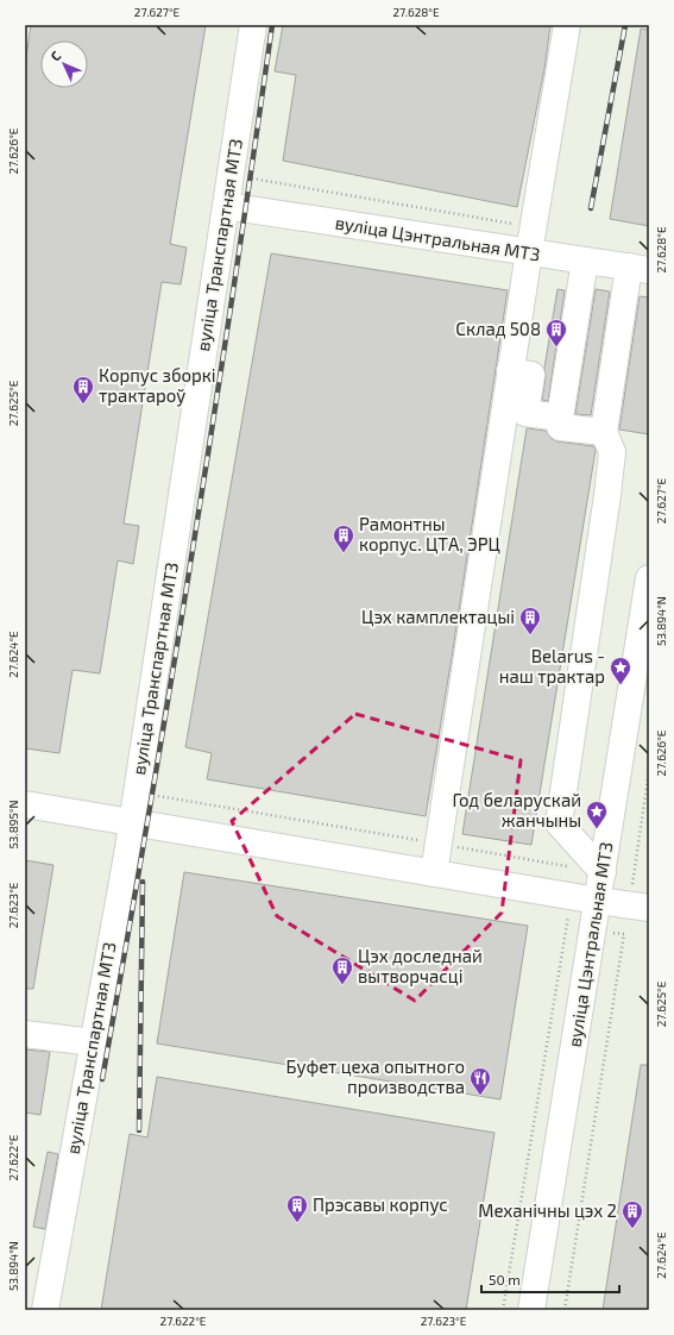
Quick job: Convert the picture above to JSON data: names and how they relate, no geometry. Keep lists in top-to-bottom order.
{
  "streets": {
    "lane": ["вуліца Цэнтральная МТЗ", "вуліца Транспартная МТЗ"]
  },
  "crossings": [
    ["вуліца Цэнтральная МТЗ", "вуліца Транспартная МТЗ"]
  ],
  "places": {
    "building": [
      "Склад 508",
      "Корпус зборкі трактароў",
      "Рамонтны корпус. ЦТА, ЭРЦ",
      "Цэх камплектацыі",
      "Цэх доследнай вытворчасці",
      "Прэсавы корпус",
      "Механічны цэх 2"
    ],
    "place": ["Belarus - наш трактар", "Год беларускай жанчыны"],
    "restaurant": ["Буфет цеха опытного производства"]
  },
  "scale_bar": "50 m",
  "north": "top left",
  "coordinates": [
    "27.627°E",
    "27.628°E",
    "27.626°E",
    "27.625°E",
    "53.894°N",
    "27.624°E",
    "53.895°N",
    "27.623°E",
    "27.622°E"
  ]
}
